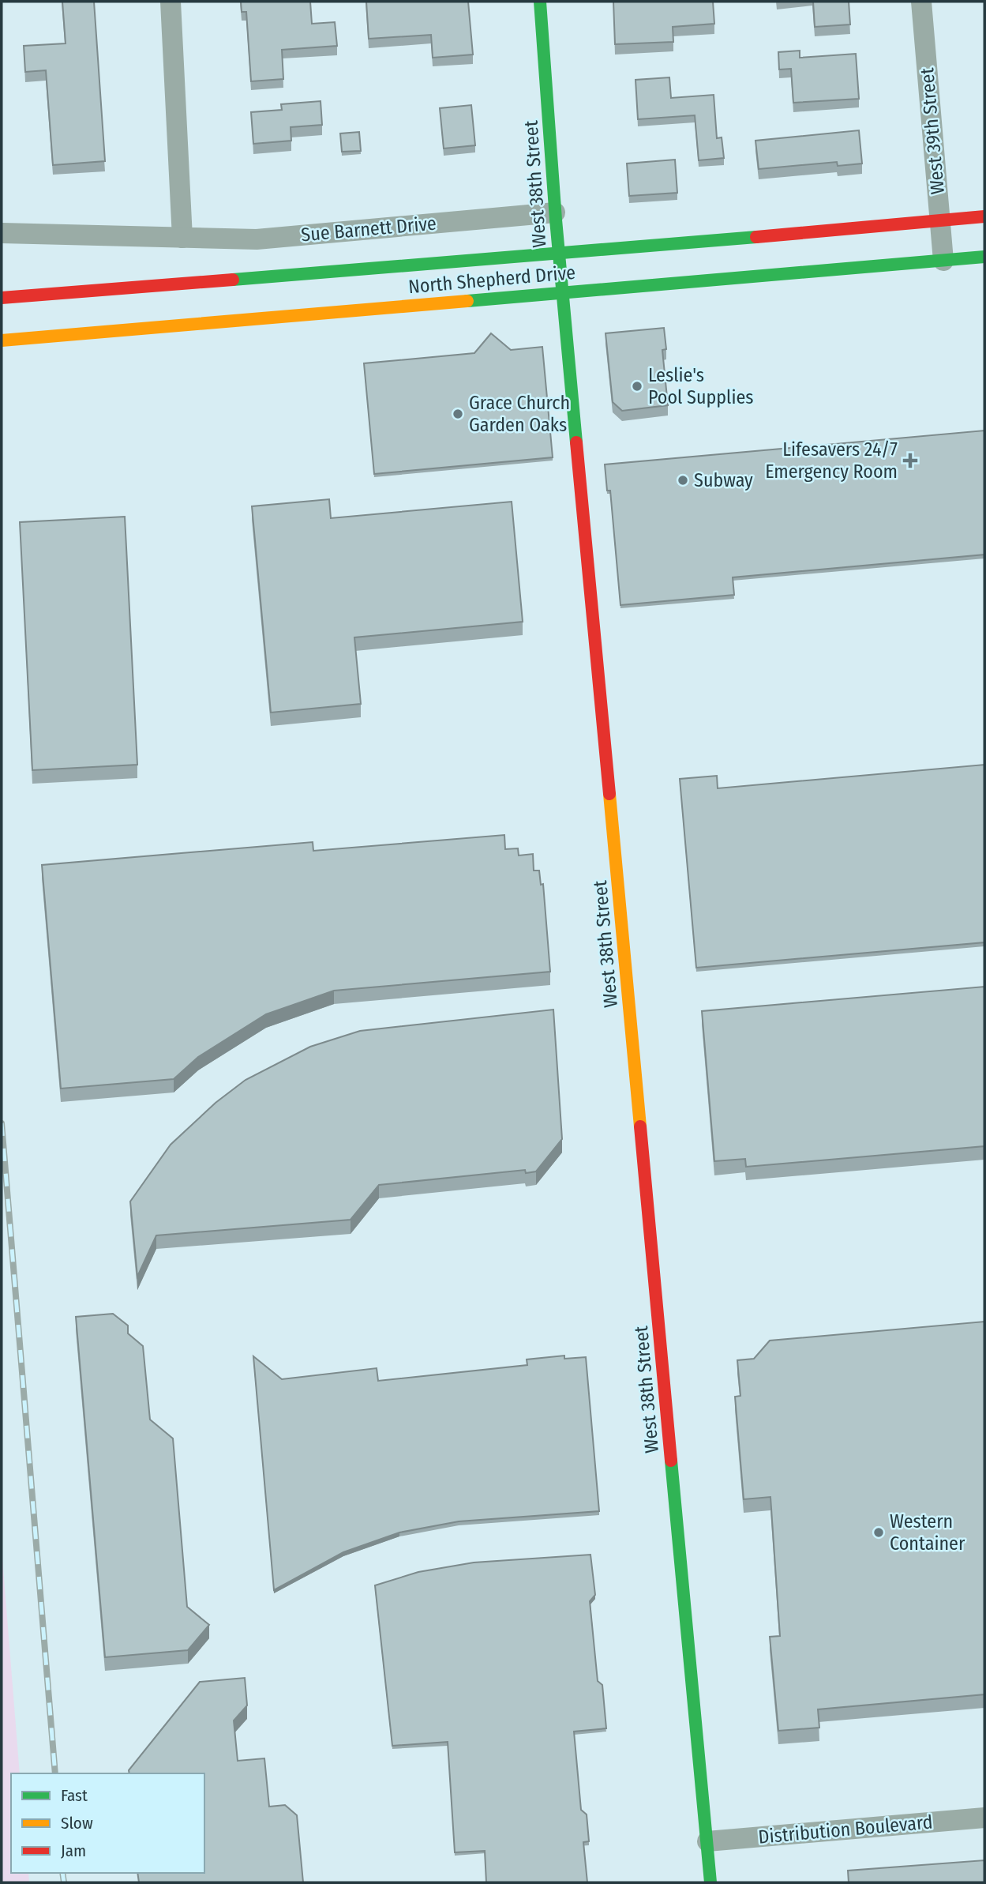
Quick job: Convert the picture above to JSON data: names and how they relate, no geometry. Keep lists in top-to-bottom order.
{
  "streets": {
    "main road": ["West 38th Street", "North Shepherd Drive"],
    "street": ["West 39th Street", "Sue Barnett Drive", "Distribution Boulevard"]
  },
  "crossings": [
    ["West 39th Street", "North Shepherd Drive"],
    ["West 38th Street", "Sue Barnett Drive"],
    ["West 38th Street", "North Shepherd Drive"],
    ["West 38th Street", "Distribution Boulevard"]
  ],
  "places": {
    "other": [
      "Leslie's Pool Supplies",
      "Grace Church Garden Oaks",
      "Subway",
      "Western Container"
    ],
    "health": ["Lifesavers 24/7 Emergency Room"]
  },
  "legend": ["Fast", "Slow", "Jam"]
}
